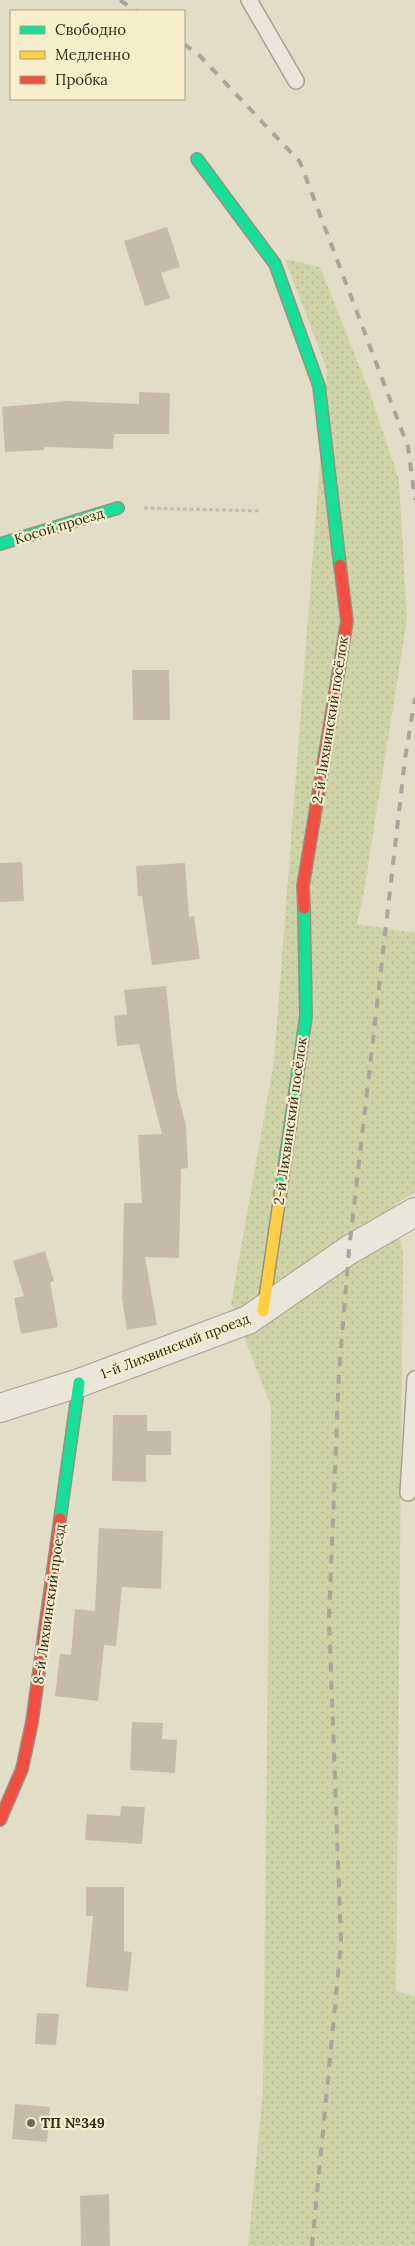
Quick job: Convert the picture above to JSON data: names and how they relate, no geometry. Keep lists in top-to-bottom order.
{
  "streets": {
    "street": [
      "Косой проезд",
      "2-й Лихвинский посёлок",
      "1-й Лихвинский проезд",
      "8-й Лихвинский проезд"
    ]
  },
  "crossings": [
    ["2-й Лихвинский посёлок", "1-й Лихвинский проезд"],
    ["1-й Лихвинский проезд", "8-й Лихвинский проезд"]
  ],
  "places": ["ТП №349"],
  "legend": ["Свободно", "Медленно", "Пробка"]
}
